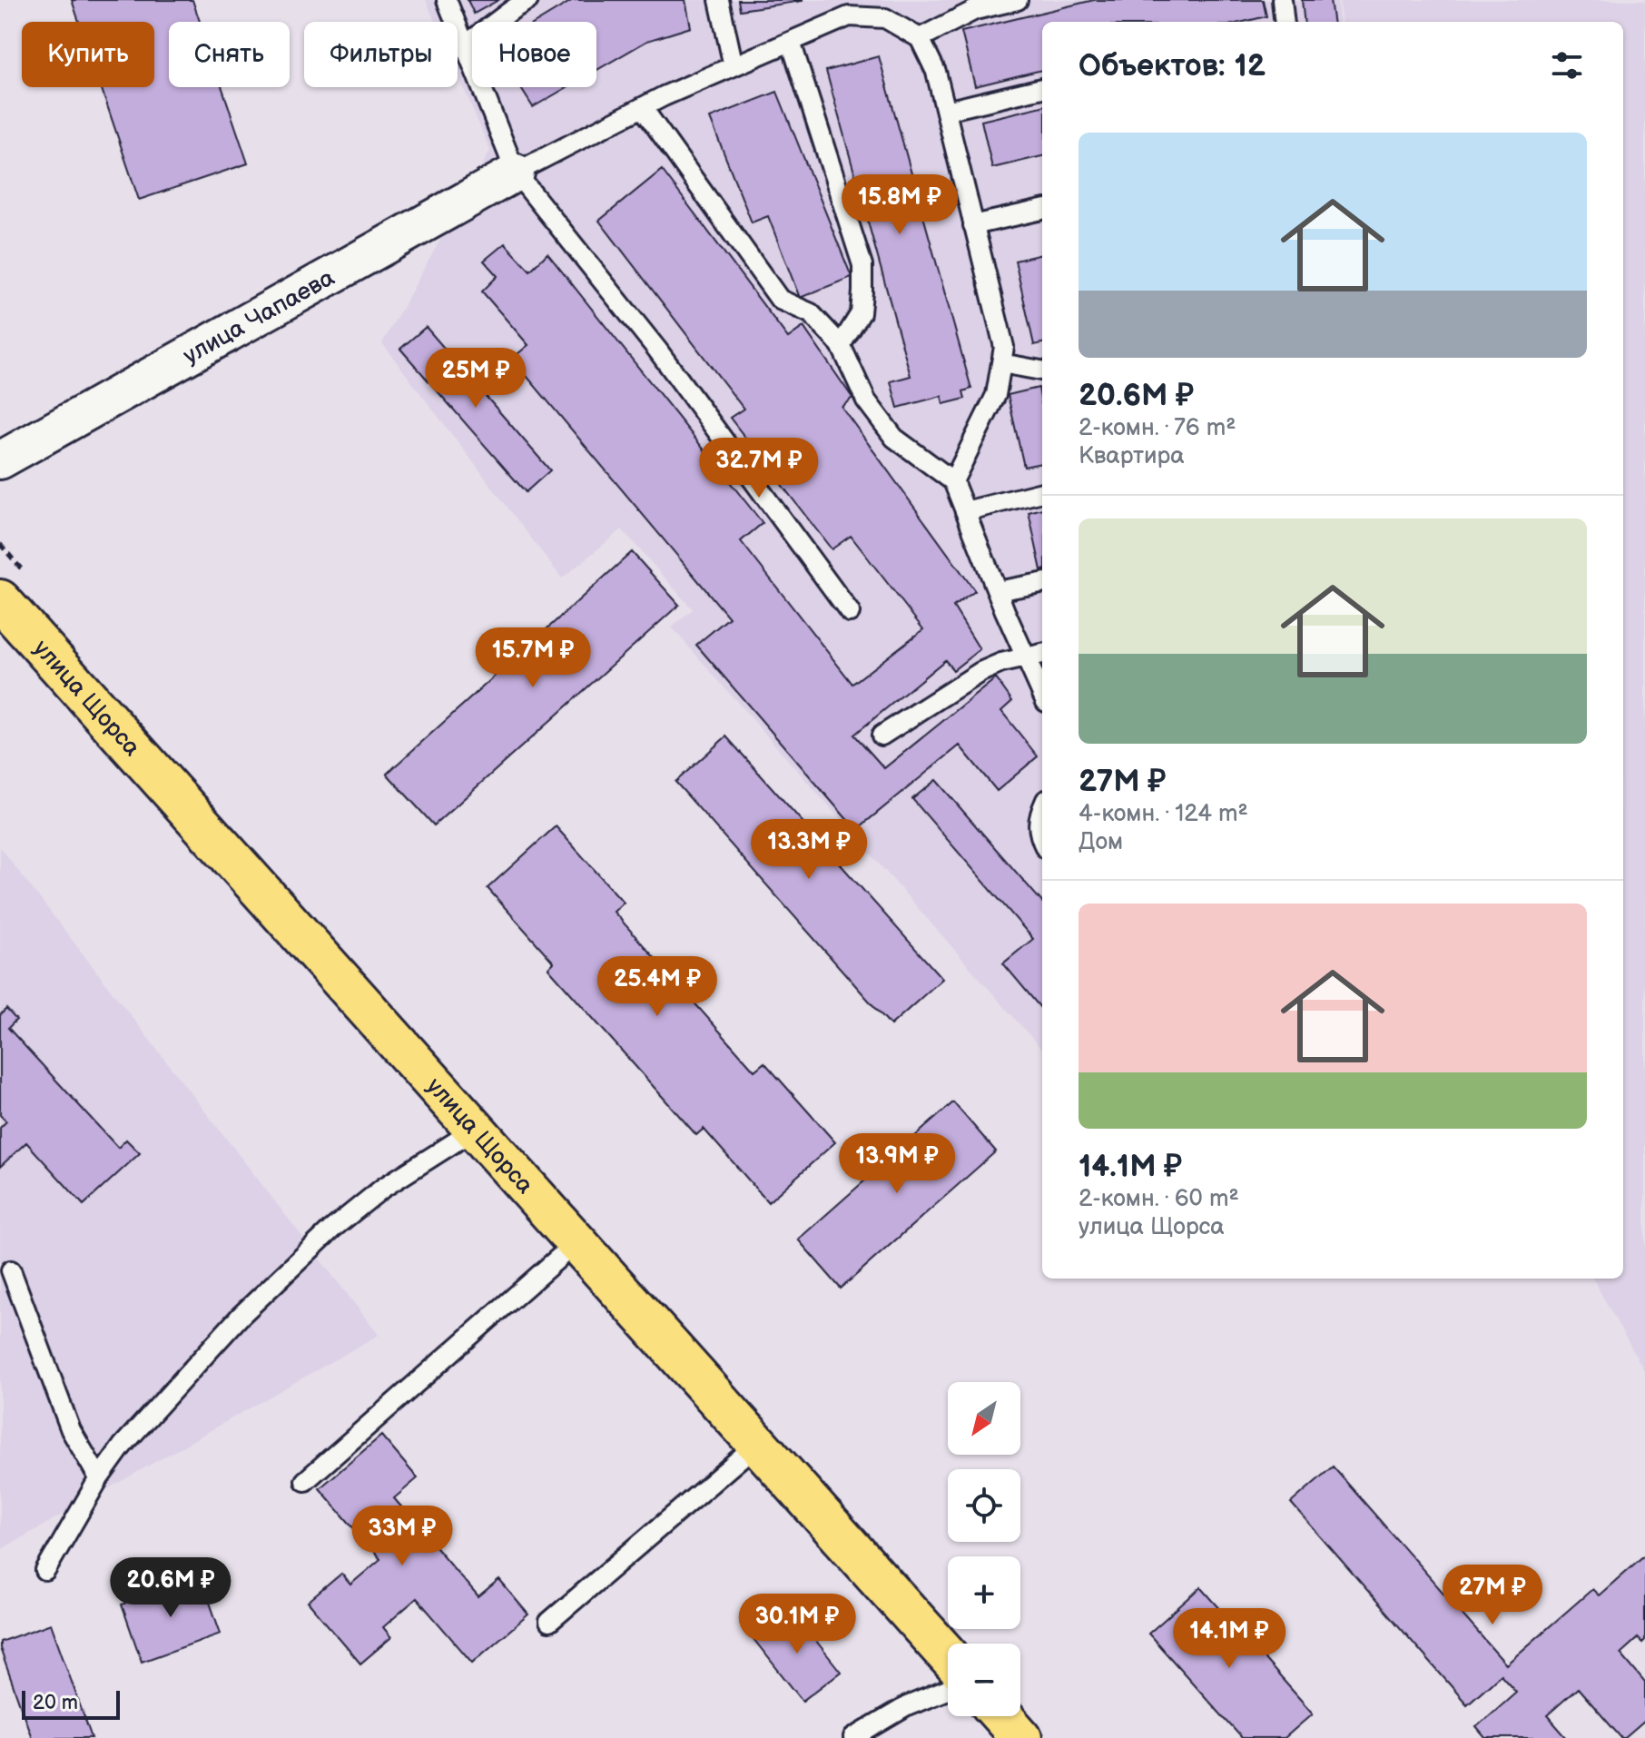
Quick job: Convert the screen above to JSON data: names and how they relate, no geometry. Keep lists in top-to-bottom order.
{
  "streets": {
    "main road": ["улица Щорса"],
    "street": ["улица Чапаева"]
  },
  "scale_bar": "20 m",
  "north": "bottom left",
  "page": {
    "chip": [
      "Купить",
      "Снять",
      "Фильтры",
      "Новое"
    ],
    "heading": "Объектов: 12",
    "list": [
      {
        "name": "20.6M ₽",
        "note": "2-комн. · 76 m² · Квартира"
      },
      {
        "name": "27M ₽",
        "note": "4-комн. · 124 m² · Дом"
      },
      {
        "name": "14.1M ₽",
        "note": "2-комн. · 60 m² · улица Щорса"
      }
    ],
    "price": [
      "15.8M ₽",
      "25M ₽",
      "32.7M ₽",
      "15.7M ₽",
      "13.3M ₽",
      "25.4M ₽",
      "13.9M ₽",
      "33M ₽",
      "20.6M ₽",
      "27M ₽",
      "30.1M ₽",
      "14.1M ₽"
    ],
    "map_buttons": ["+", "−"],
    "scale": "20 m"
  }
}
